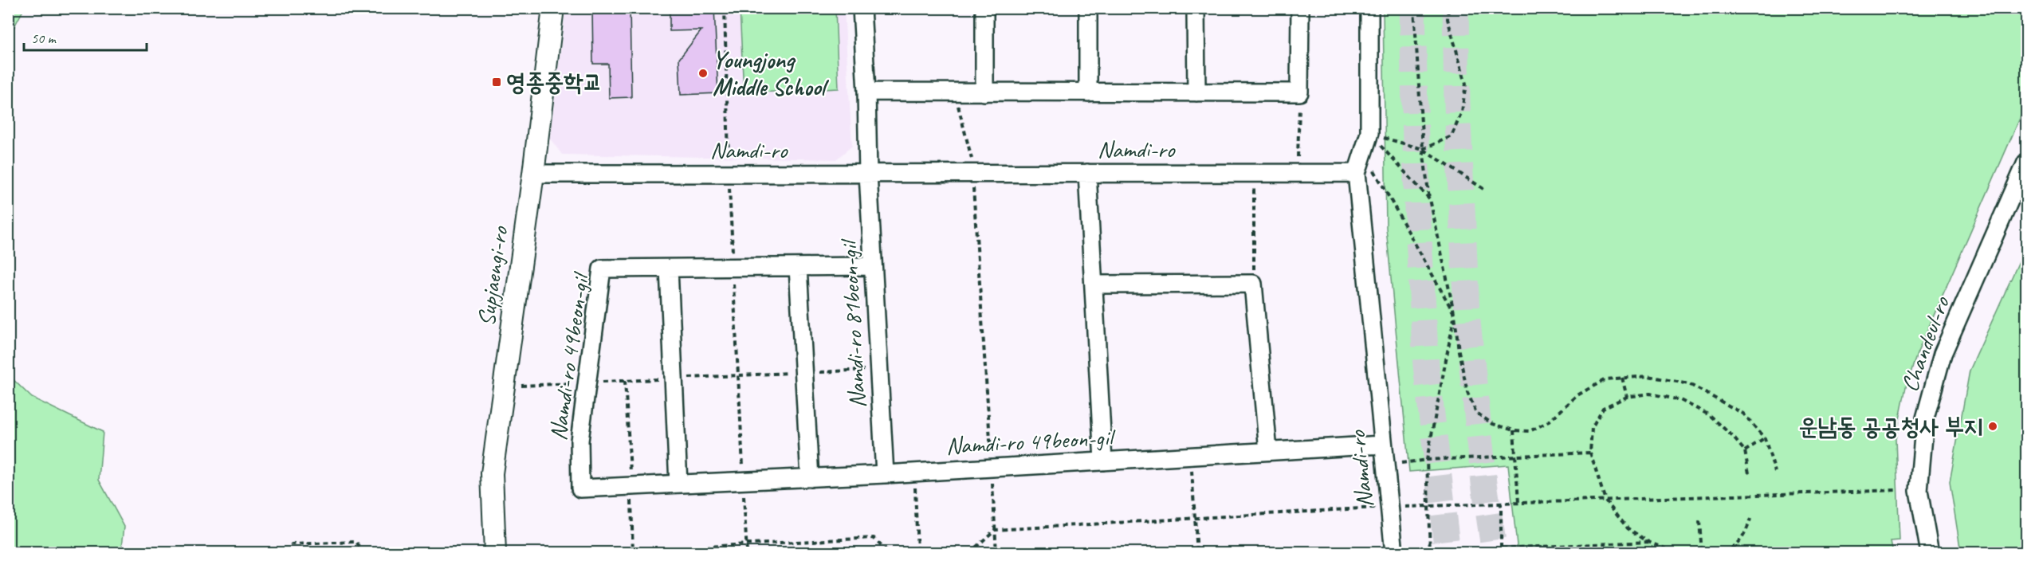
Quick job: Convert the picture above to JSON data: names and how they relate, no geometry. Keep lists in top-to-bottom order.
{
  "streets": {
    "street": [
      "Namdi-ro",
      "Supjaengi-ro",
      "Namdi-ro 81beon-gil",
      "Chandeul-ro",
      "Namdi-ro 49beon-gil"
    ]
  },
  "crossings": [
    ["Namdi-ro", "Supjaengi-ro"],
    ["Namdi-ro", "Namdi-ro 81beon-gil"],
    ["Namdi-ro", "Namdi-ro 49beon-gil"],
    ["Namdi-ro 81beon-gil", "Namdi-ro 49beon-gil"]
  ],
  "places": {
    "other": ["Youngjong Middle School", "운남동 공공청사 부지"],
    "transit": ["영종중학교"]
  },
  "scale_bar": "50 m"
}
